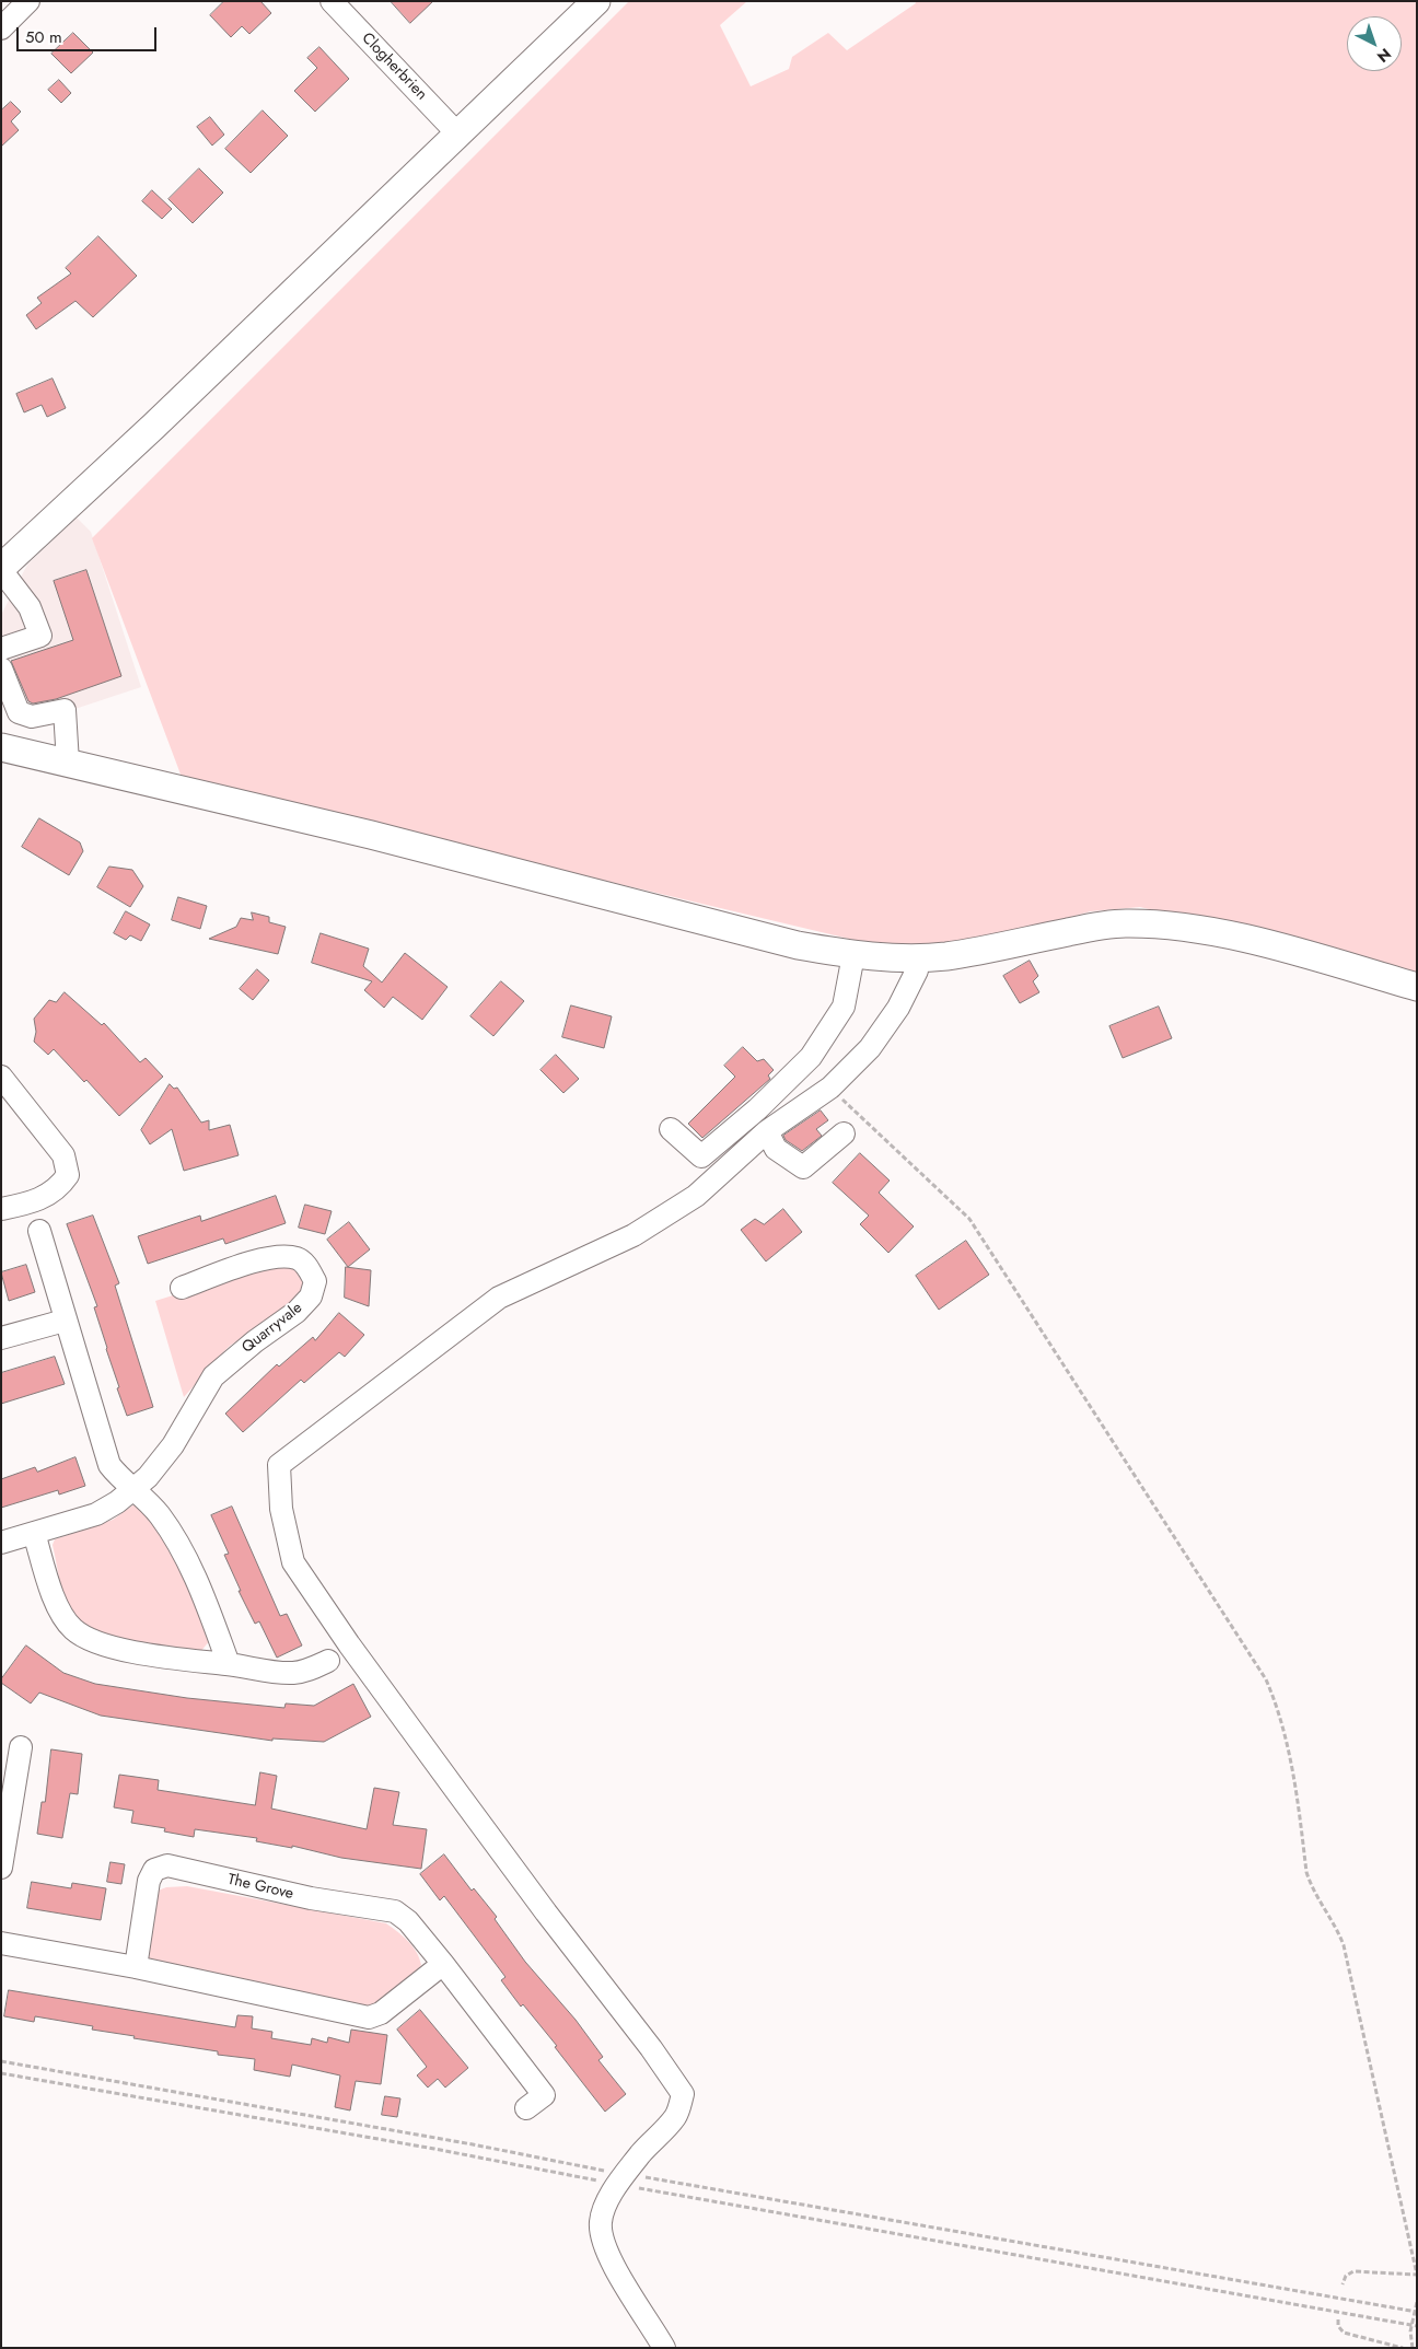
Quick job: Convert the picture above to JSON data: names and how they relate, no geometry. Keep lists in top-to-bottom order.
{
  "streets": {
    "street": ["Clogherbrien", "Quarryvale", "The Grove"]
  },
  "scale_bar": "50 m",
  "north": "bottom right"
}
